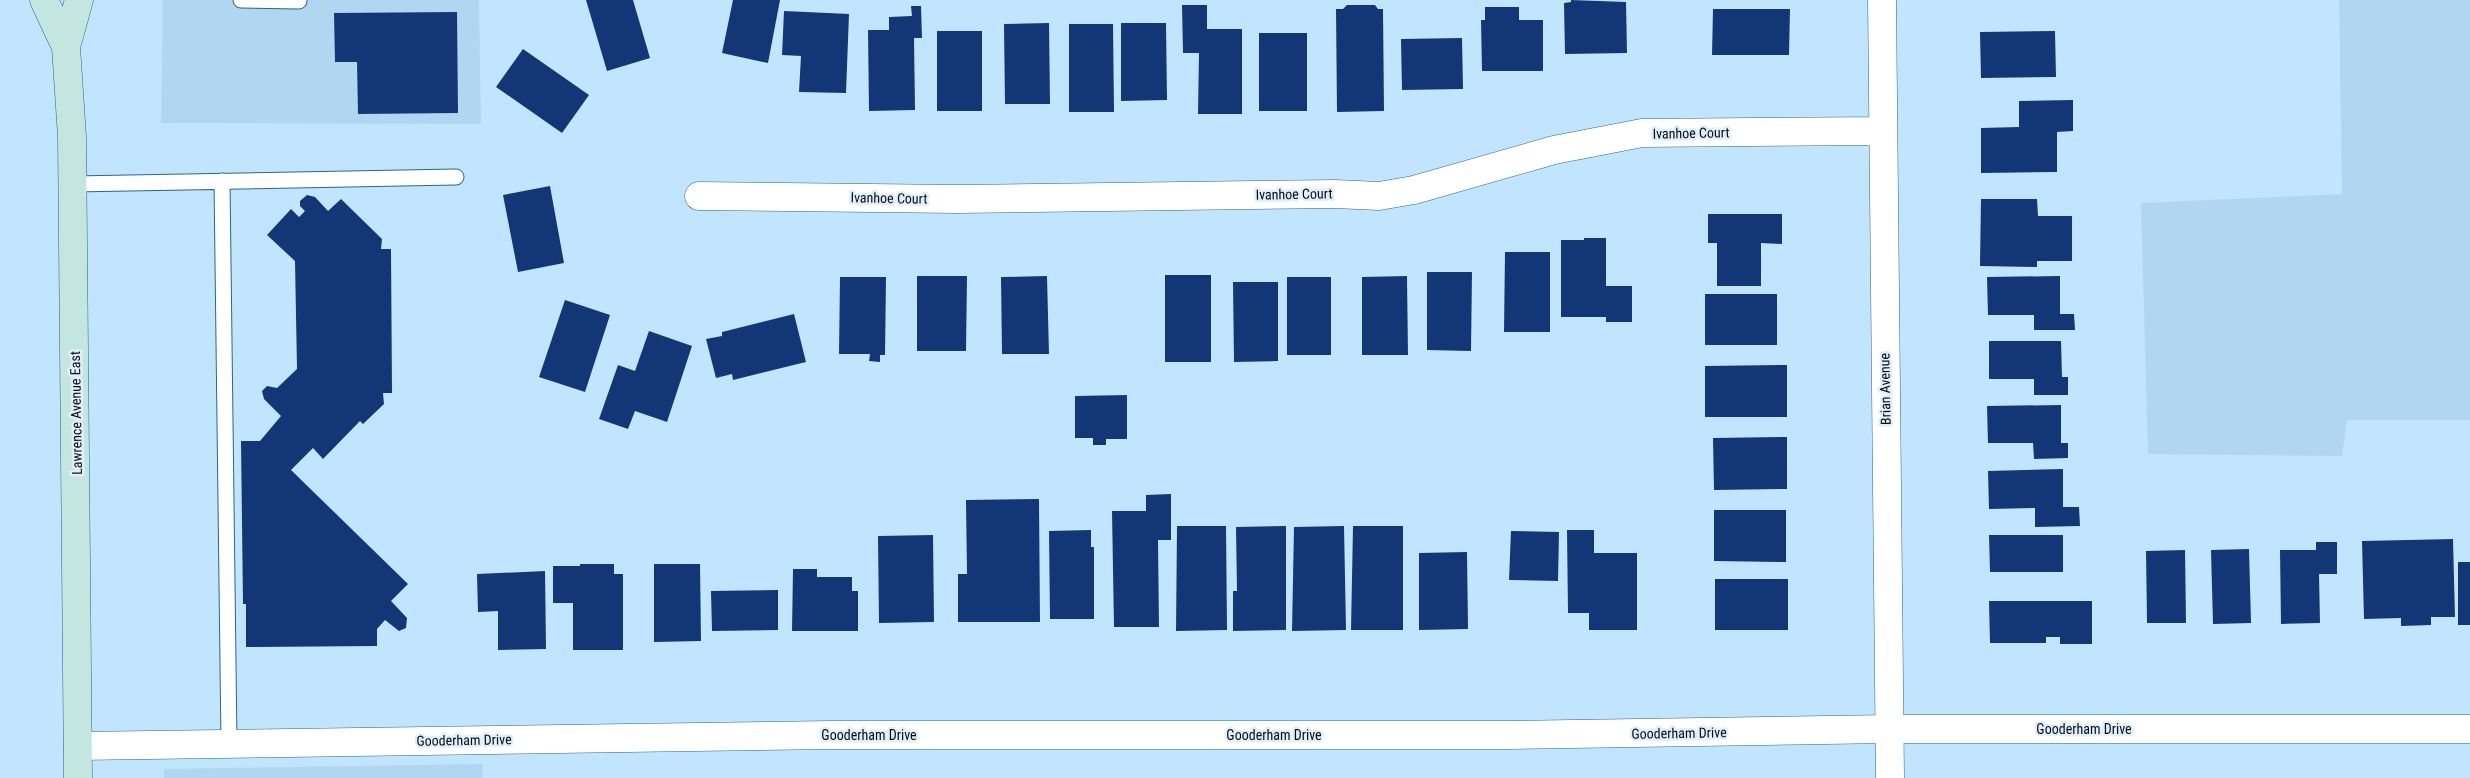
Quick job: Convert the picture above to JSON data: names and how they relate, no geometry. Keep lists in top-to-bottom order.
{
  "streets": {
    "main road": ["Lawrence Avenue East"],
    "street": ["Ivanhoe Court", "Brian Avenue", "Gooderham Drive"]
  },
  "crossings": [
    ["Ivanhoe Court", "Brian Avenue"],
    ["Brian Avenue", "Gooderham Drive"],
    ["Lawrence Avenue East", "Gooderham Drive"]
  ]
}
